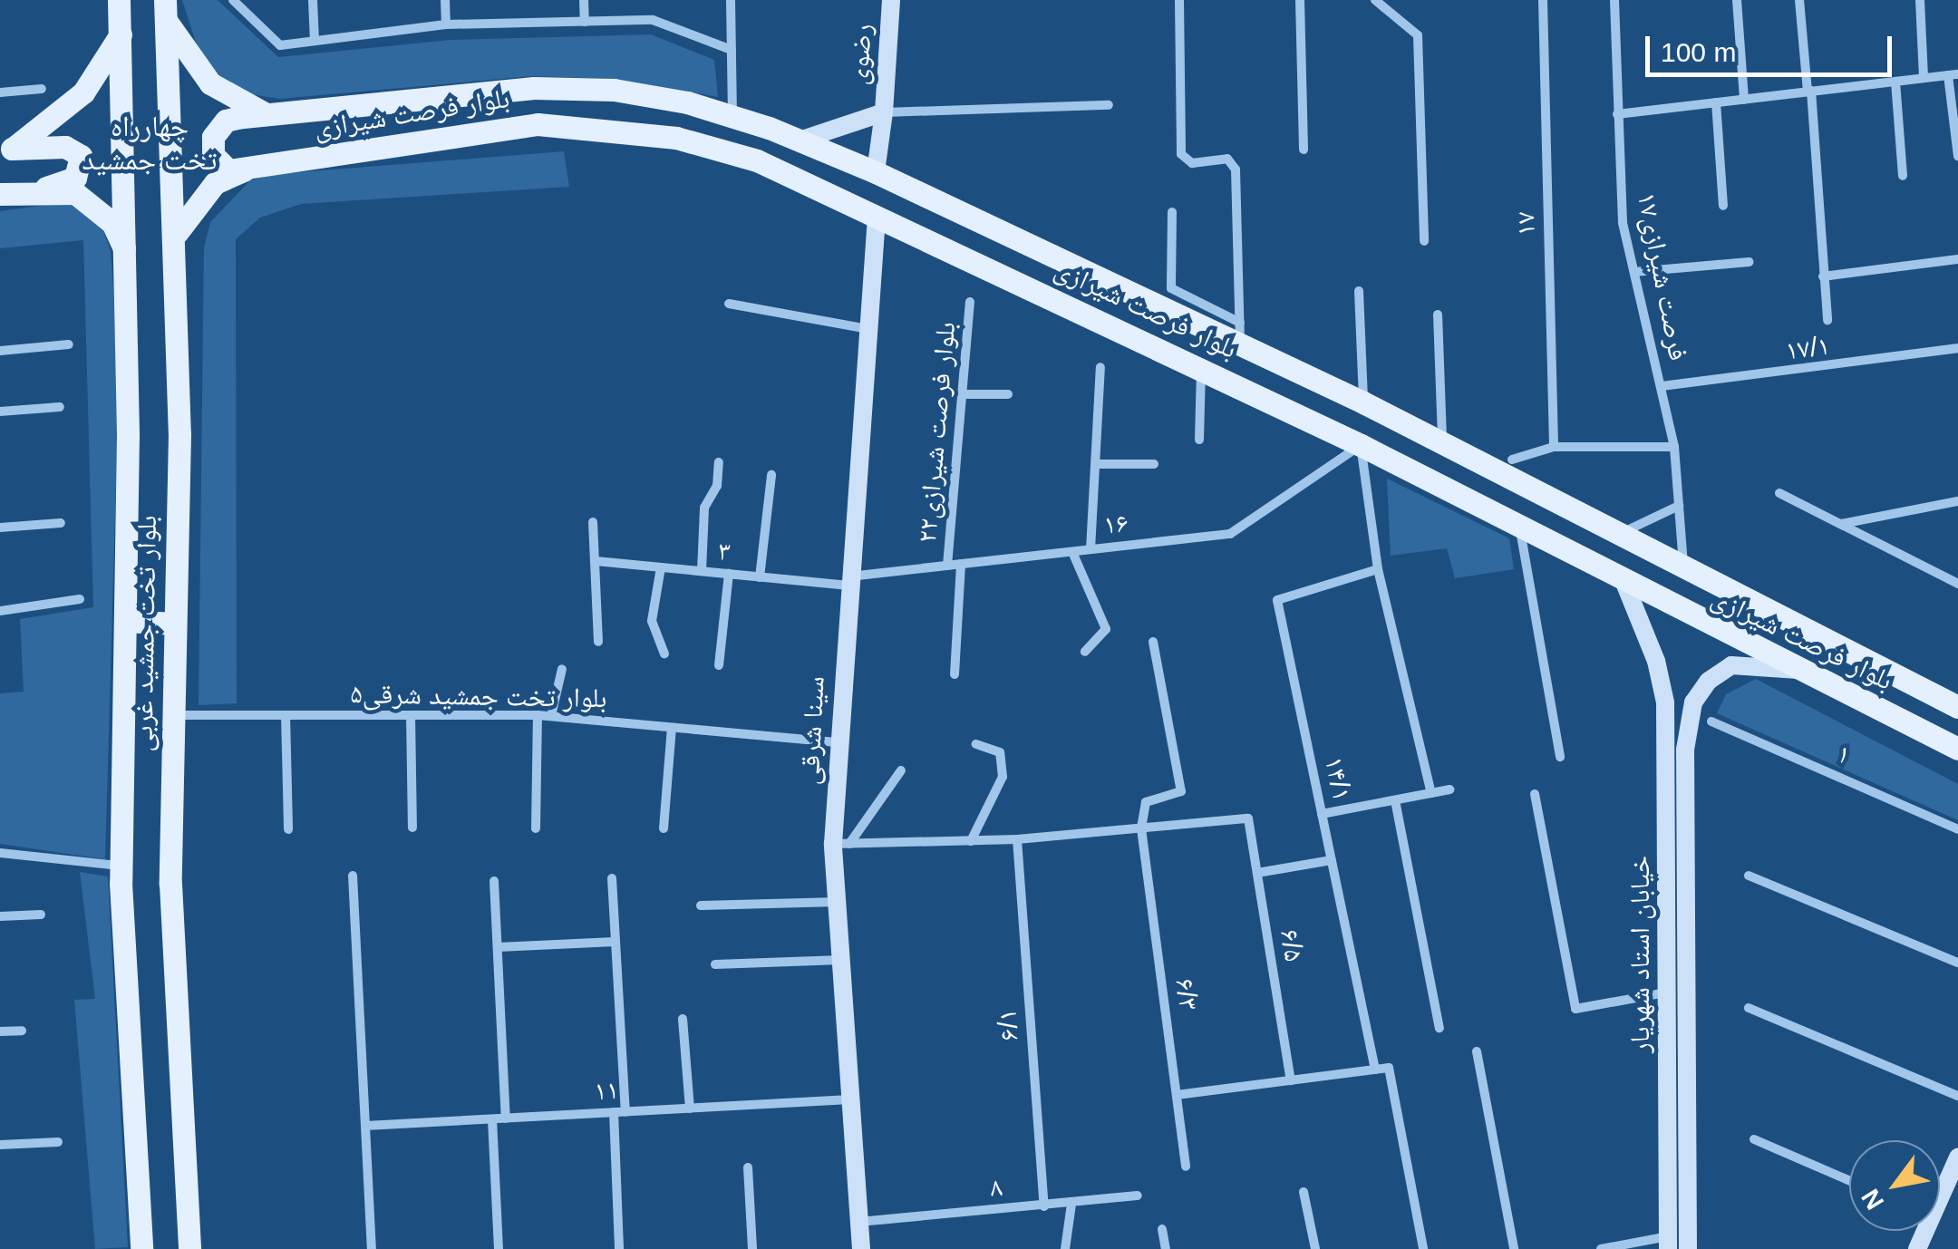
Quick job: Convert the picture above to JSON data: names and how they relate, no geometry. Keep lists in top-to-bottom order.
{
  "streets": {
    "main road": ["بلوار فرصت شیرازی", "بلوار تخت جمشید غربی"],
    "street": [
      "رضوی",
      "۱۷",
      "۱۷فرصت شیرازی",
      "۱۷/۱",
      "بلوار فرصت شیرازی۲۲",
      "۱۶",
      "۳",
      "بلوار تخت جمشید شرقی۵",
      "سینا شرقی",
      "۱",
      "۱۴/۱",
      "۶/۵",
      "خیابان استاد شهریار",
      "۶/۳",
      "۶/۱",
      "۱۱",
      "۸"
    ]
  },
  "crossings": [
    ["رضوی", "بلوار فرصت شیرازی"],
    ["بلوار فرصت شیرازی", "۱۷فرصت شیرازی"],
    ["بلوار فرصت شیرازی", "۱۶"],
    ["بلوار فرصت شیرازی", "سینا شرقی"],
    ["بلوار فرصت شیرازی", "خیابان استاد شهریار"],
    ["۱۷فرصت شیرازی", "۱۷/۱"],
    ["بلوار فرصت شیرازی۲۲", "۱۶"],
    ["۱۶", "۳"],
    ["۱۶", "سینا شرقی"],
    ["۳", "سینا شرقی"],
    ["بلوار تخت جمشید غربی", "بلوار تخت جمشید شرقی۵"],
    ["بلوار تخت جمشید شرقی۵", "سینا شرقی"],
    ["سینا شرقی", "۱۱"],
    ["سینا شرقی", "۸"],
    ["۶/۵", "۶/۳"],
    ["۶/۱", "۸"]
  ],
  "districts": ["چهارراه تخت جمشید"],
  "scale_bar": "100 m",
  "north": "bottom left"
}
